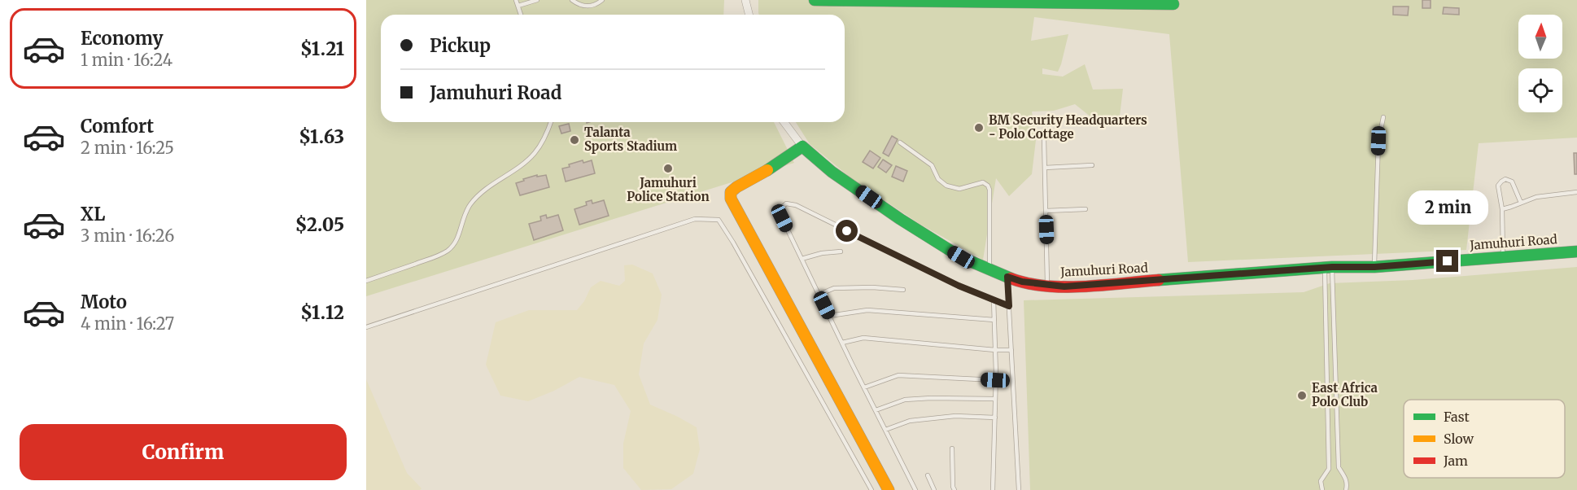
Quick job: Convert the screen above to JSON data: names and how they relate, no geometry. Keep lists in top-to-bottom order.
{
  "streets": {
    "street": ["Jamuhuri Road"]
  },
  "places": [
    "BM Security Headquarters - Polo Cottage",
    "Talanta Sports Stadium",
    "Jamuhuri Police Station",
    "East Africa Polo Club"
  ],
  "legend": ["Fast", "Slow", "Jam"],
  "north": "top",
  "page": {
    "list": [
      {
        "name": "Economy",
        "note": "1 min · 16:24",
        "value": "$1.21"
      },
      {
        "name": "Comfort",
        "note": "2 min · 16:25",
        "value": "$1.63"
      },
      {
        "name": "XL",
        "note": "3 min · 16:26",
        "value": "$2.05"
      },
      {
        "name": "Moto",
        "note": "4 min · 16:27",
        "value": "$1.12"
      }
    ],
    "banner": ["Pickup", "Jamuhuri Road"],
    "bubble": "2 min",
    "buttons": "Confirm"
  }
}
